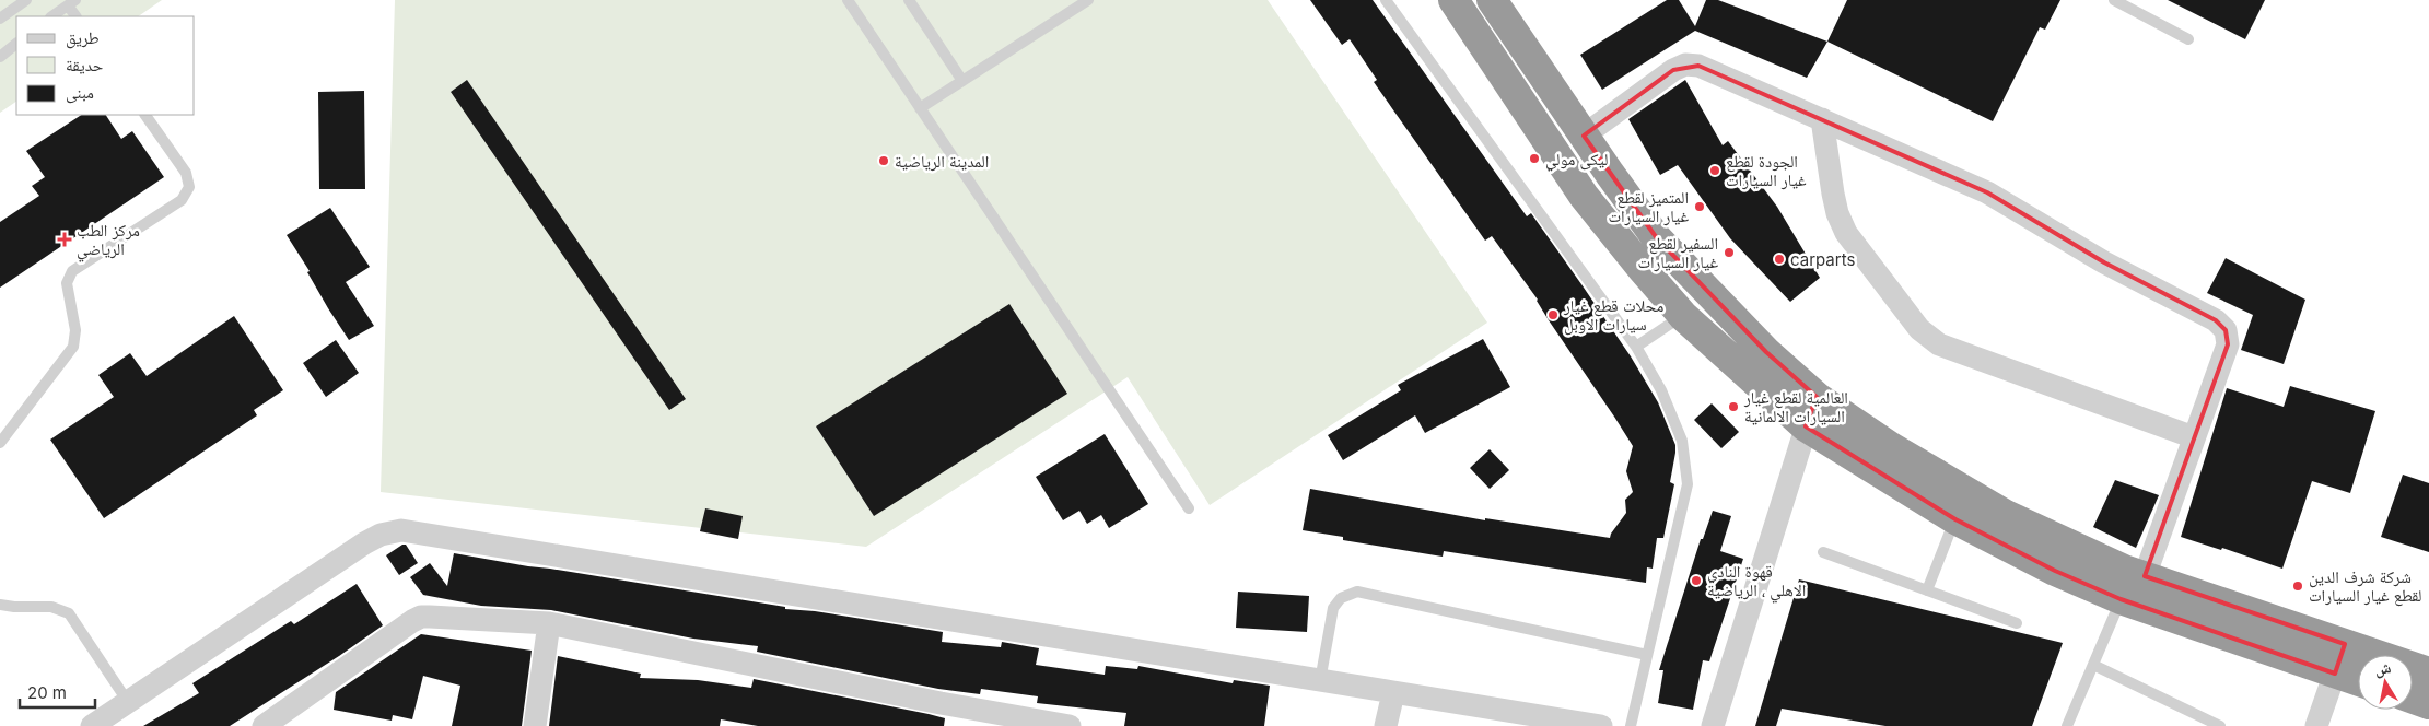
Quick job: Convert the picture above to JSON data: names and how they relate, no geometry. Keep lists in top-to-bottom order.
{
  "places": {
    "other": [
      "ليكى مولي",
      "المدينة الرياضية",
      "الجودة لقطع غيار السيارات",
      "المتميز لقطع غيار السيارات",
      "السفير لقطع غيار السيارات",
      "carparts",
      "محلات قطع غيار سيارات الاوبل",
      "العالمية لقطع غيار السيارات الالمانية",
      "قهوة النادي الاهلي ، الرياضية",
      "شركة شرف الدين لقطع غيار السيارات"
    ],
    "health": ["مركز الطب الرياضي"]
  },
  "legend": ["طريق", "حديقة", "مبنى"],
  "scale_bar": "20 m",
  "north": "top"
}
